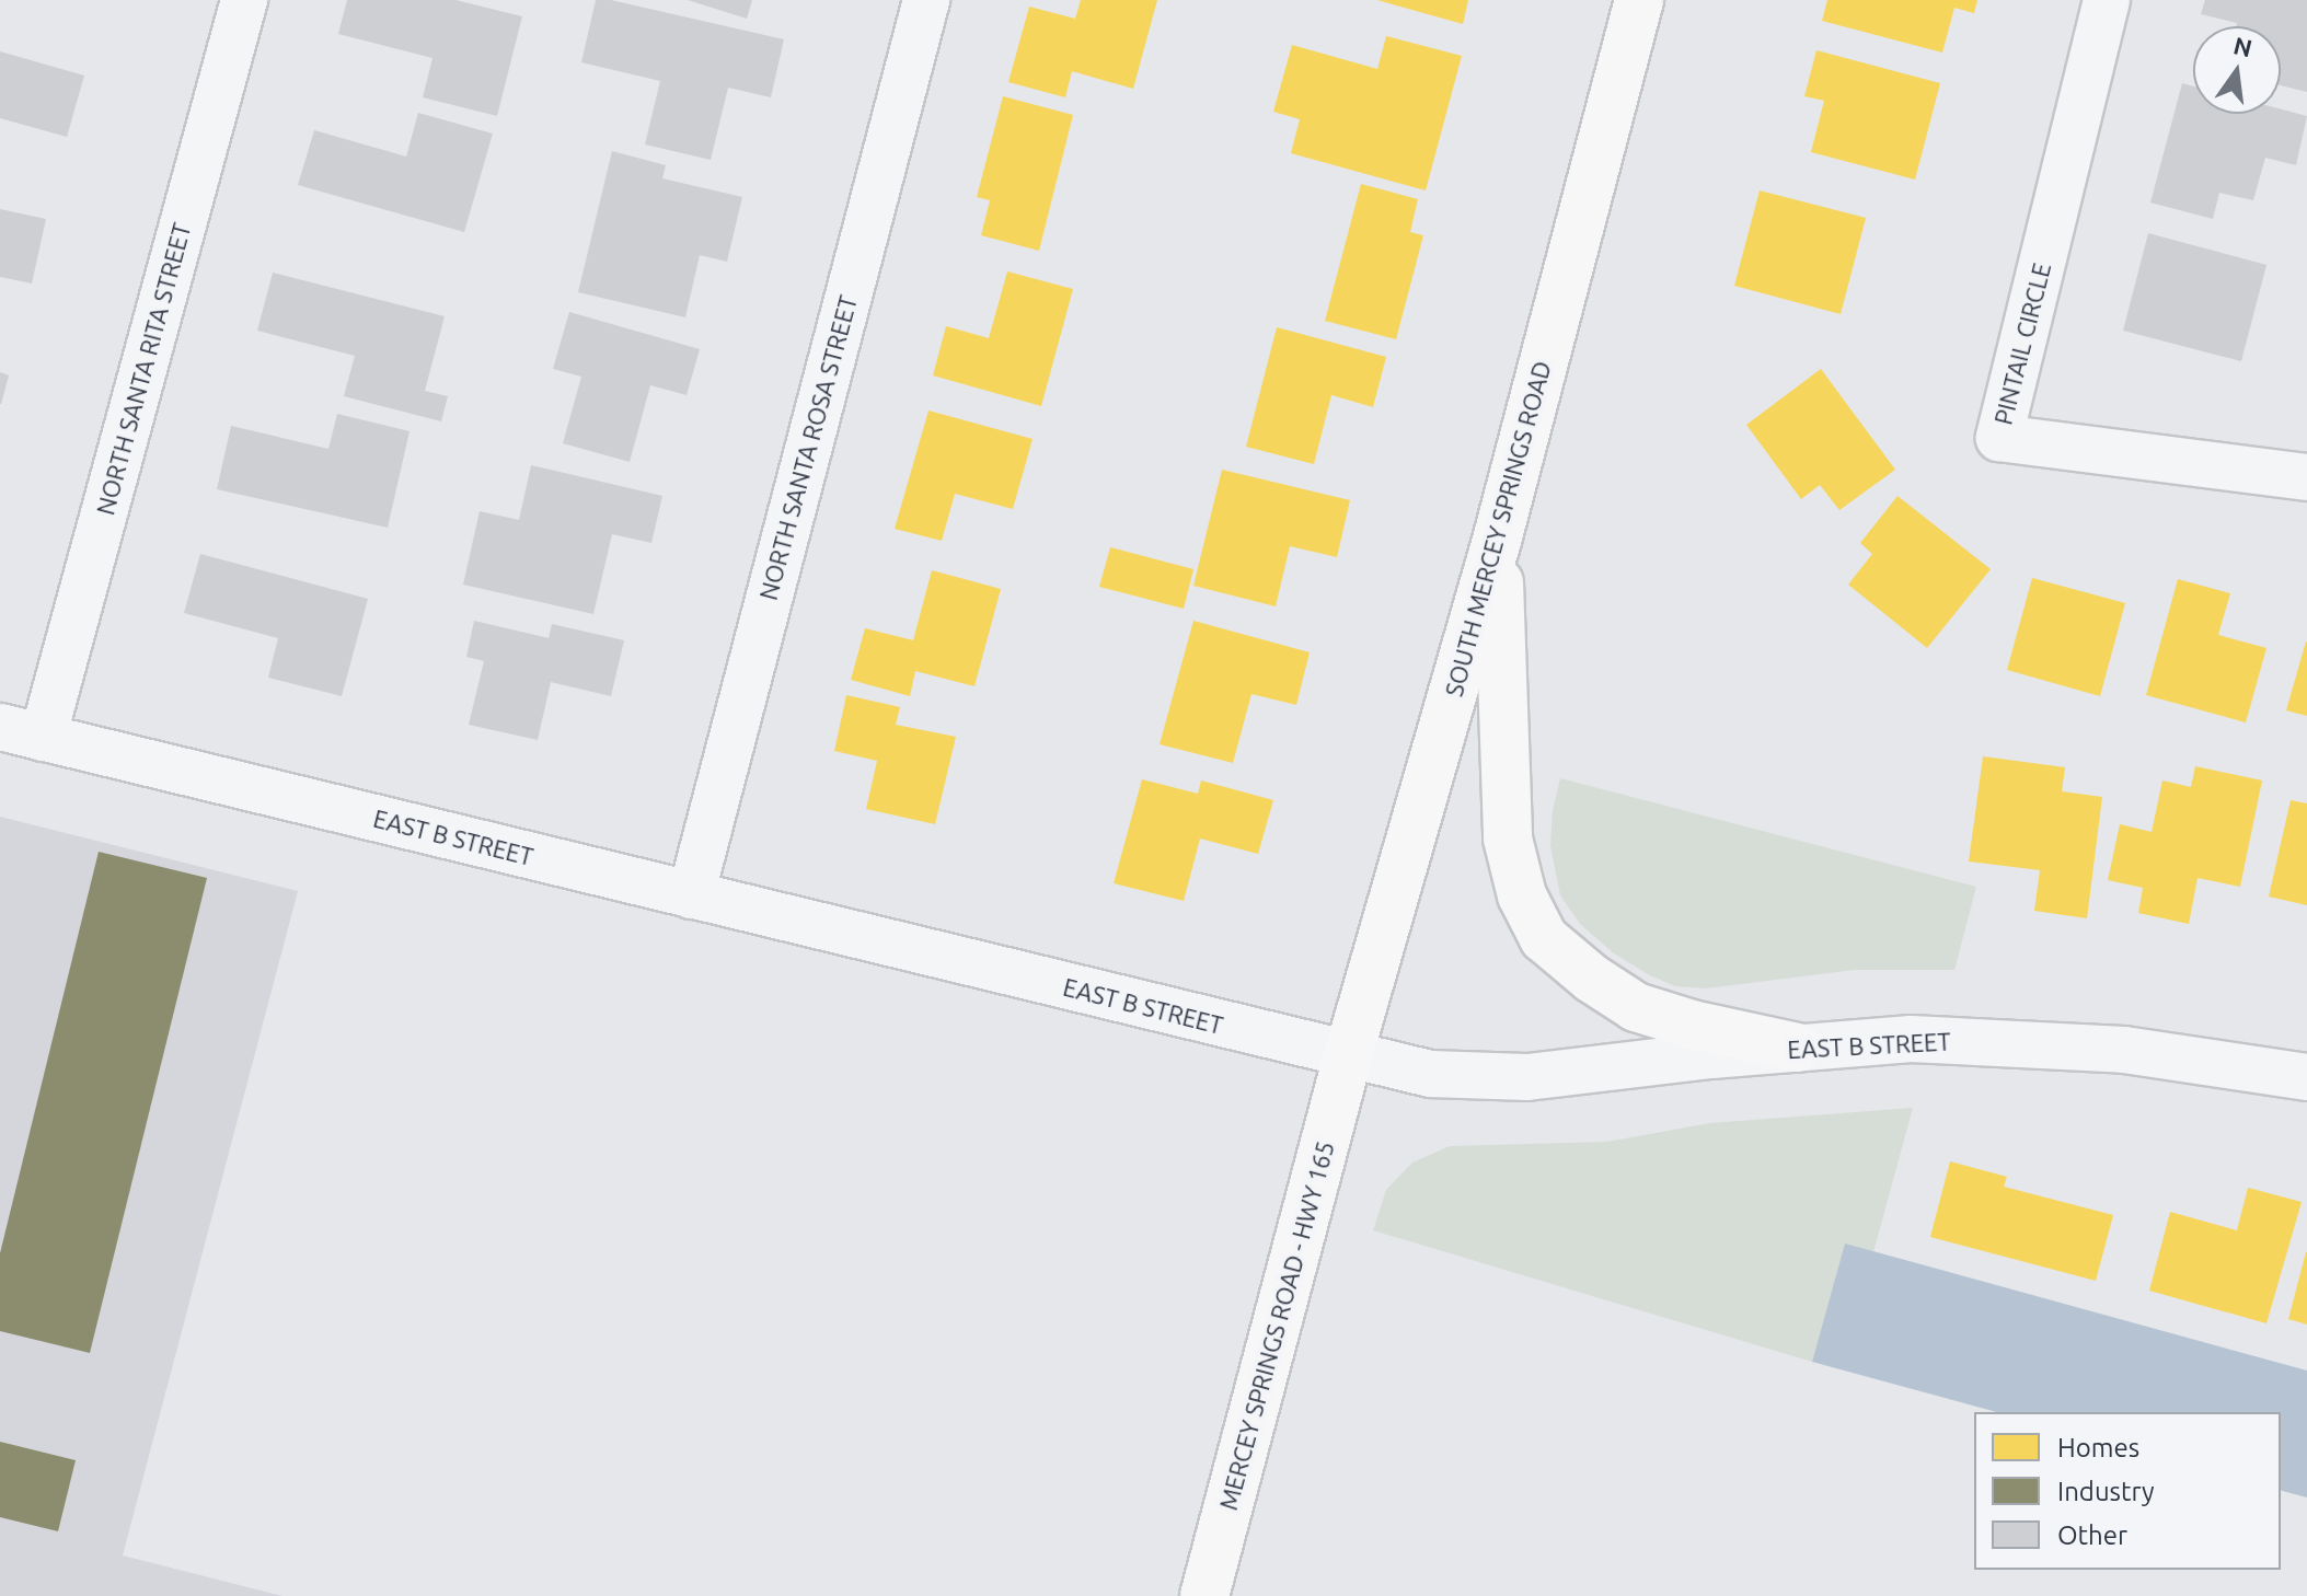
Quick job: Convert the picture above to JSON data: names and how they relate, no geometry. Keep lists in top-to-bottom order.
{
  "streets": {
    "main road": ["SOUTH MERCEY SPRINGS ROAD", "MERCEY SPRINGS ROAD - HWY 165"],
    "street": [
      "PINTAIL CIRCLE",
      "NORTH SANTA RITA STREET",
      "NORTH SANTA ROSA STREET",
      "EAST B STREET"
    ]
  },
  "crossings": [
    ["NORTH SANTA RITA STREET", "EAST B STREET"],
    ["NORTH SANTA ROSA STREET", "EAST B STREET"],
    ["SOUTH MERCEY SPRINGS ROAD", "EAST B STREET"],
    ["SOUTH MERCEY SPRINGS ROAD", "MERCEY SPRINGS ROAD - HWY 165"],
    ["EAST B STREET", "MERCEY SPRINGS ROAD - HWY 165"]
  ],
  "legend": ["Homes", "Industry", "Other"],
  "north": "top"
}
